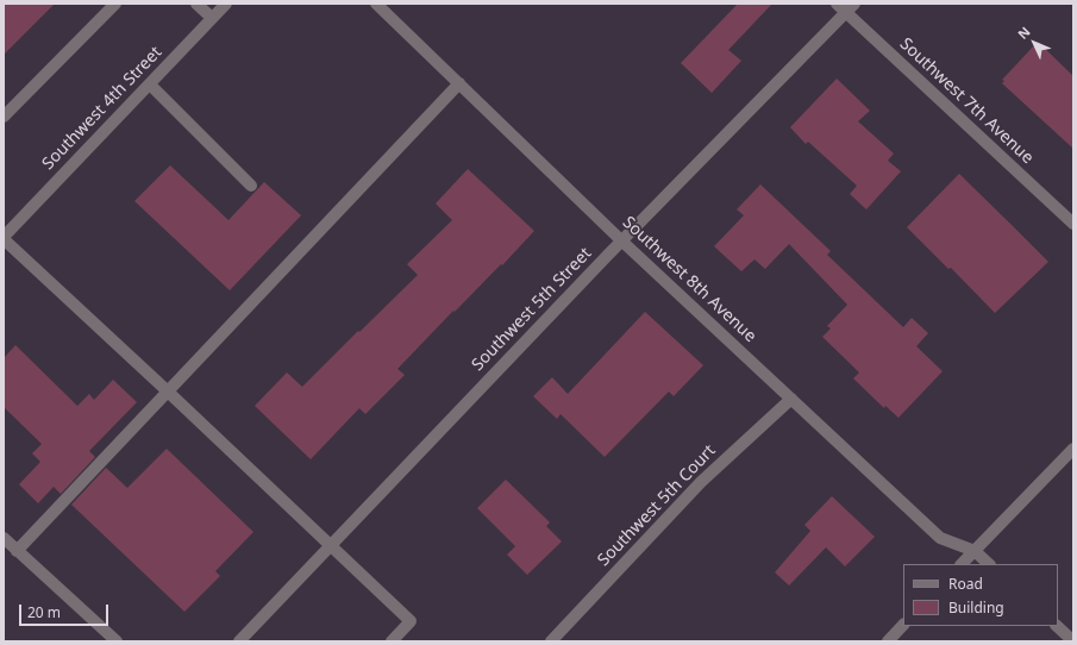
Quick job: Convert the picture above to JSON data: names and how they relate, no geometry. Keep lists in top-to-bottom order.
{
  "streets": {
    "street": [
      "Southwest 7th Avenue",
      "Southwest 4th Street",
      "Southwest 8th Avenue",
      "Southwest 5th Street",
      "Southwest 5th Court"
    ]
  },
  "crossings": [
    ["Southwest 7th Avenue", "Southwest 5th Street"],
    ["Southwest 8th Avenue", "Southwest 5th Street"],
    ["Southwest 8th Avenue", "Southwest 5th Court"]
  ],
  "legend": ["Road", "Building"],
  "scale_bar": "20 m",
  "north": "top left"
}
